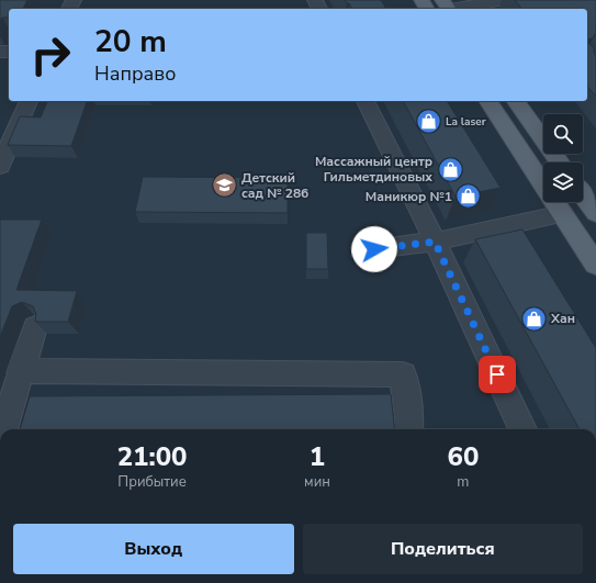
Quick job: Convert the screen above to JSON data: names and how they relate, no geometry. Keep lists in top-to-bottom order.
{
  "places": {
    "shop": [
      "La laser",
      "Массажный центр Гильметдиновых",
      "Маникюр №1",
      "Хан"
    ],
    "school or university": ["Детский сад № 286"]
  },
  "page": {
    "turn": ["20 m", "Направо"],
    "eta": [
      "21:00",
      "Прибытие",
      "1",
      "мин",
      "60",
      "m"
    ],
    "buttons": ["Выход", "Поделиться"]
  }
}
